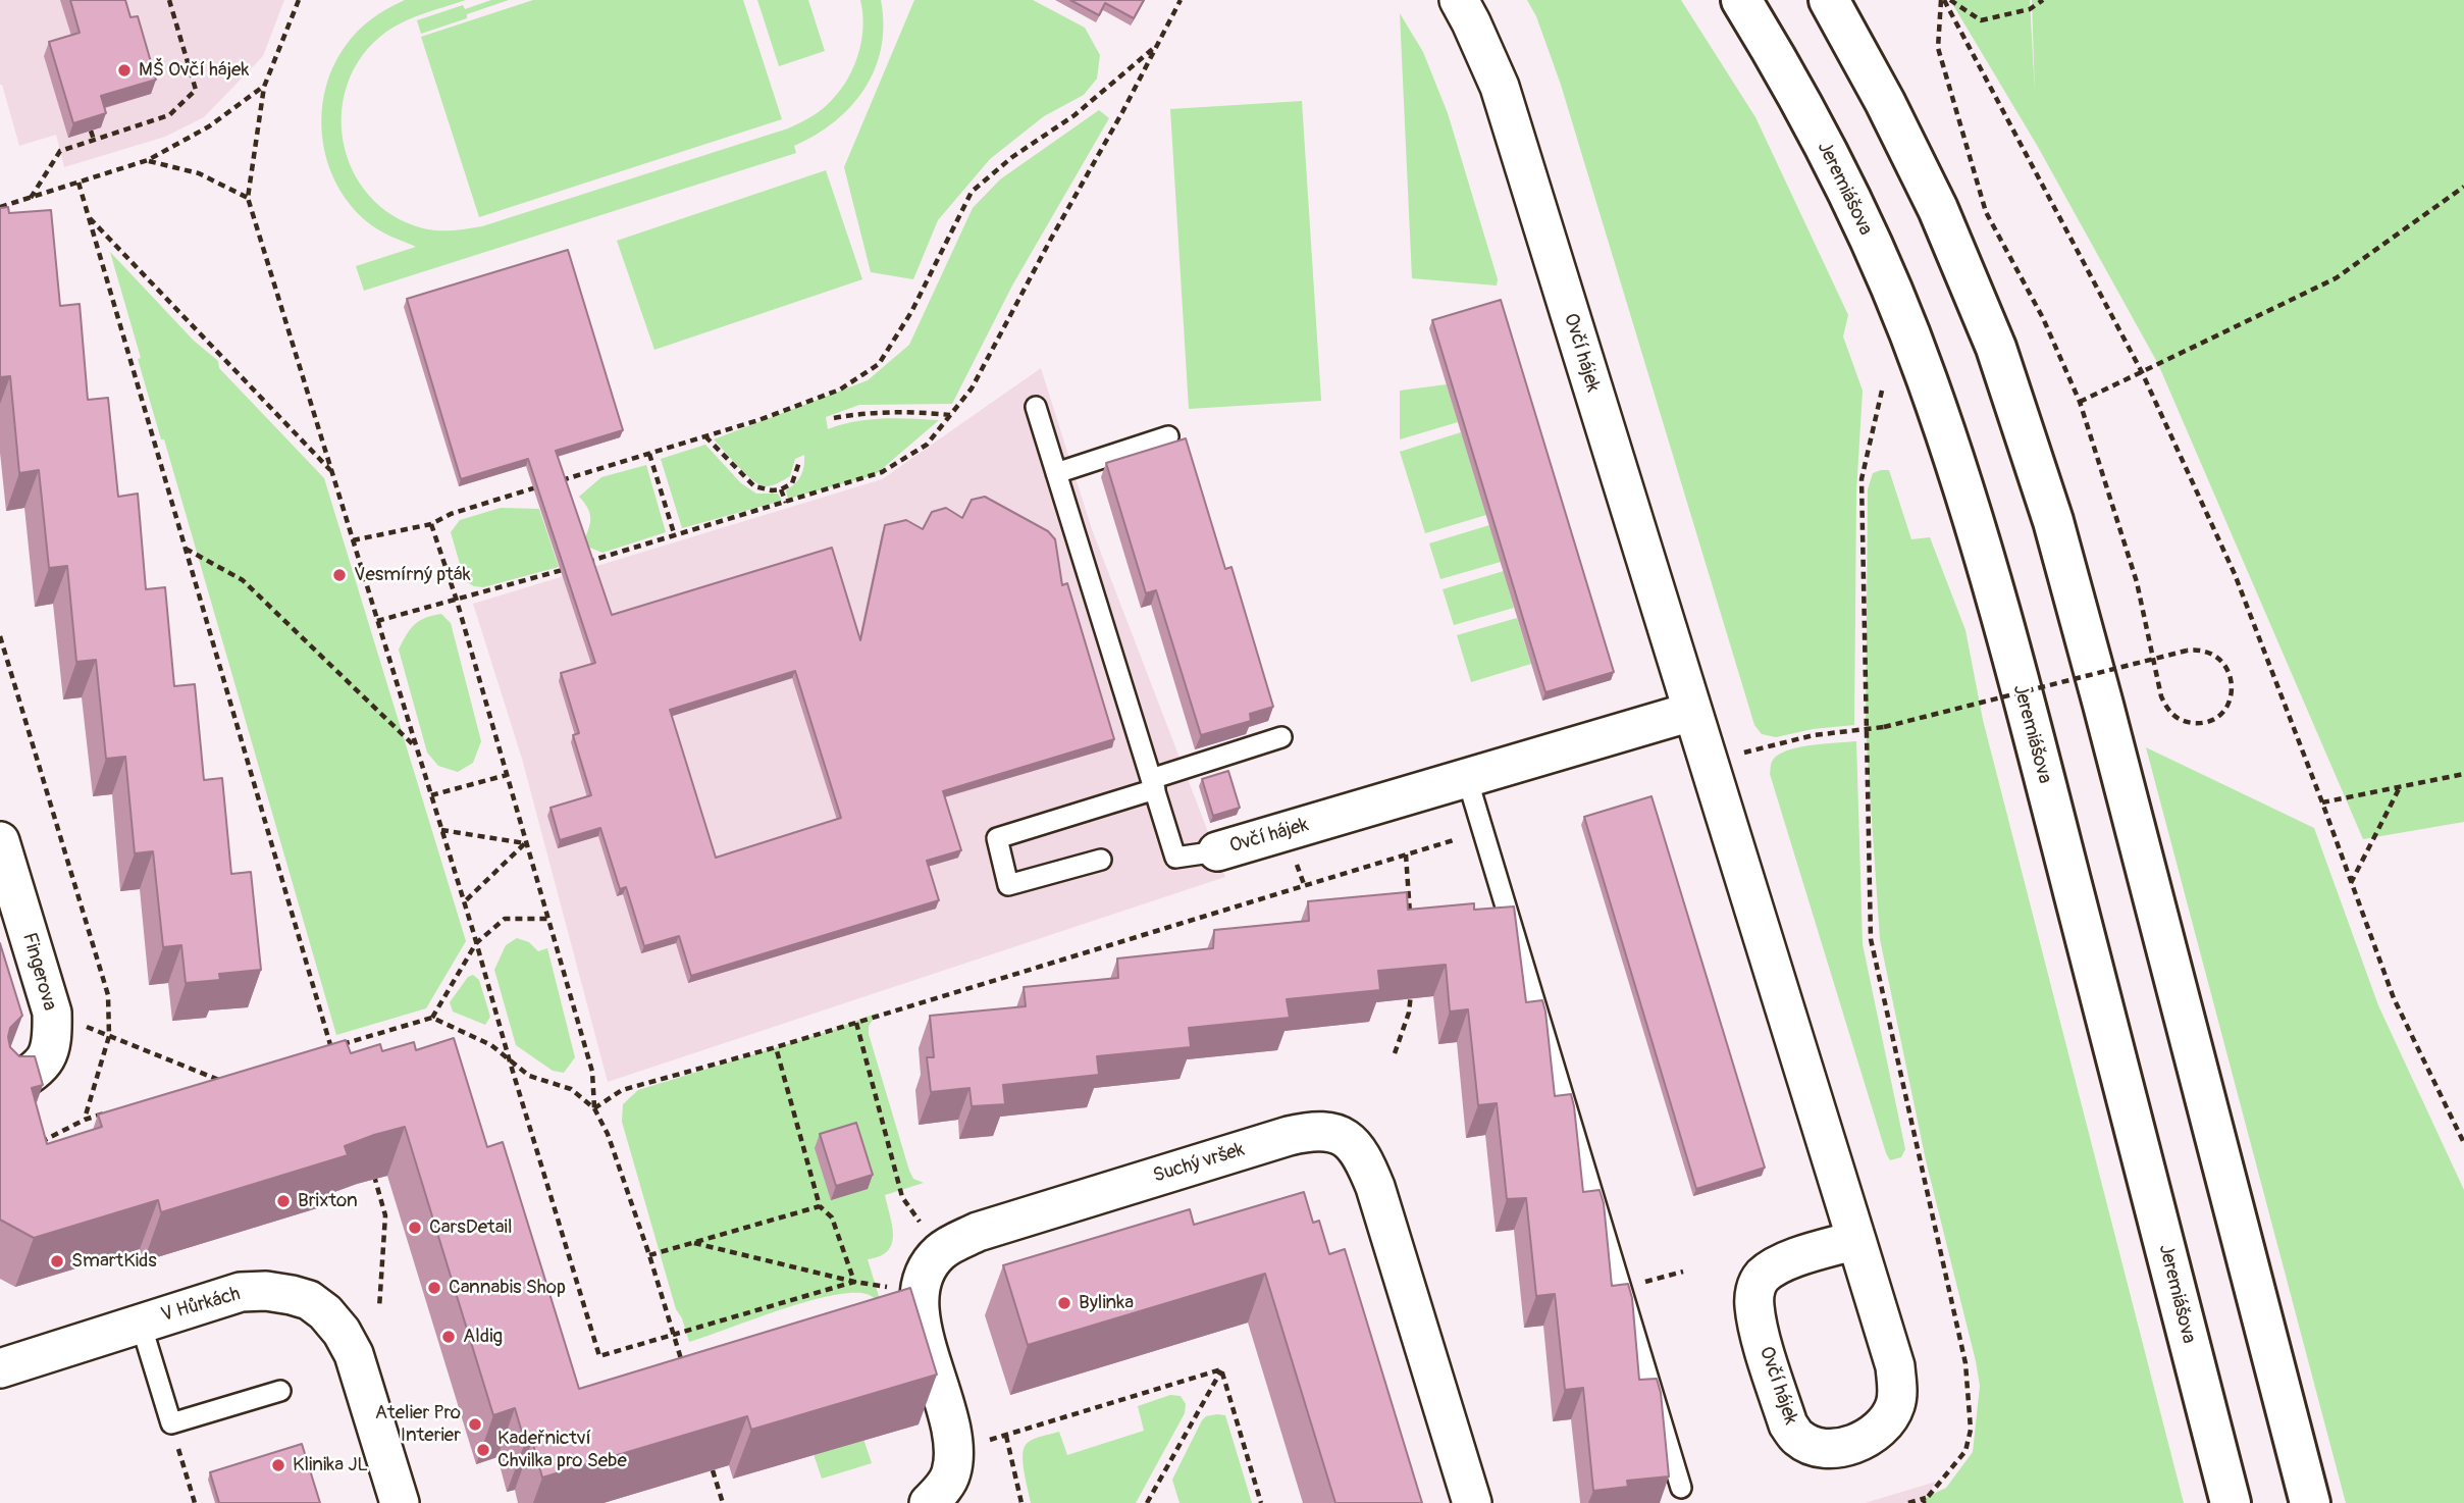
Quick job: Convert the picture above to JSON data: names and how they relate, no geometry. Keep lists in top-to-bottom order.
{
  "streets": {
    "main road": ["Jeremiášova"],
    "street": [
      "Ovčí hájek",
      "Fingerova",
      "Suchý vršek",
      "V Hůrkách"
    ]
  },
  "places": [
    "MŠ Ovčí hájek",
    "Vesmírný pták",
    "Brixton",
    "CarsDetail",
    "SmartKids",
    "Cannabis Shop",
    "Bylinka",
    "Aldig",
    "Atelier Pro Interier",
    "Kadeřnictví Chvilka pro Sebe",
    "Klinika JL"
  ]
}
